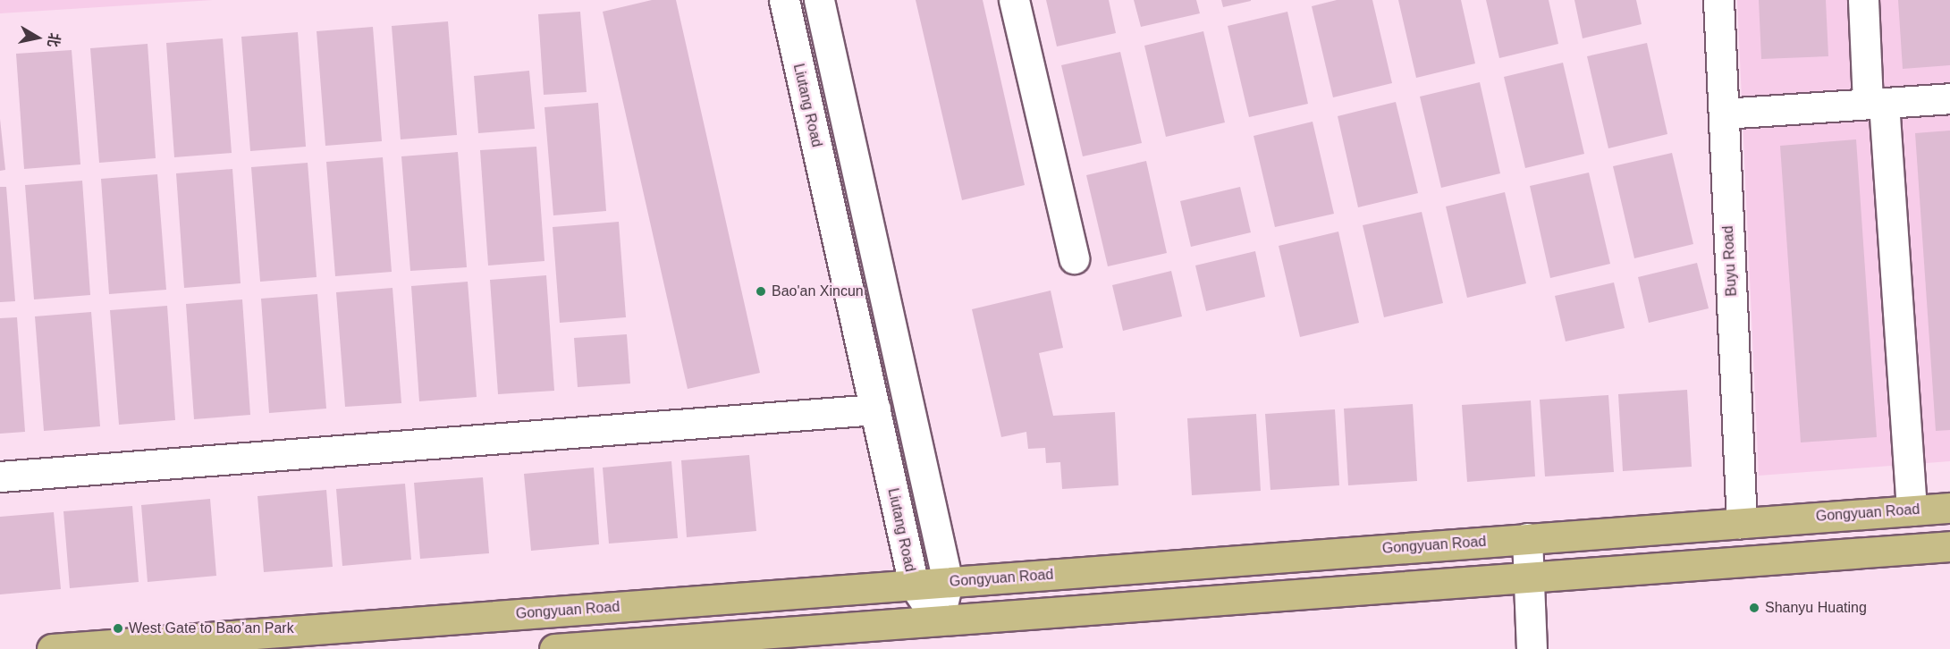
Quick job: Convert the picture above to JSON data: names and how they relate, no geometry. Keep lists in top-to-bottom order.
{
  "streets": {
    "main road": ["Gongyuan Road"],
    "street": ["Liutang Road", "Buyu Road"]
  },
  "crossings": [
    ["Liutang Road", "Gongyuan Road"],
    ["Buyu Road", "Gongyuan Road"]
  ],
  "places": ["Bao'an Xincun", "Shanyu Huating", "West Gate to Bao’an Park"],
  "north": "right"
}
